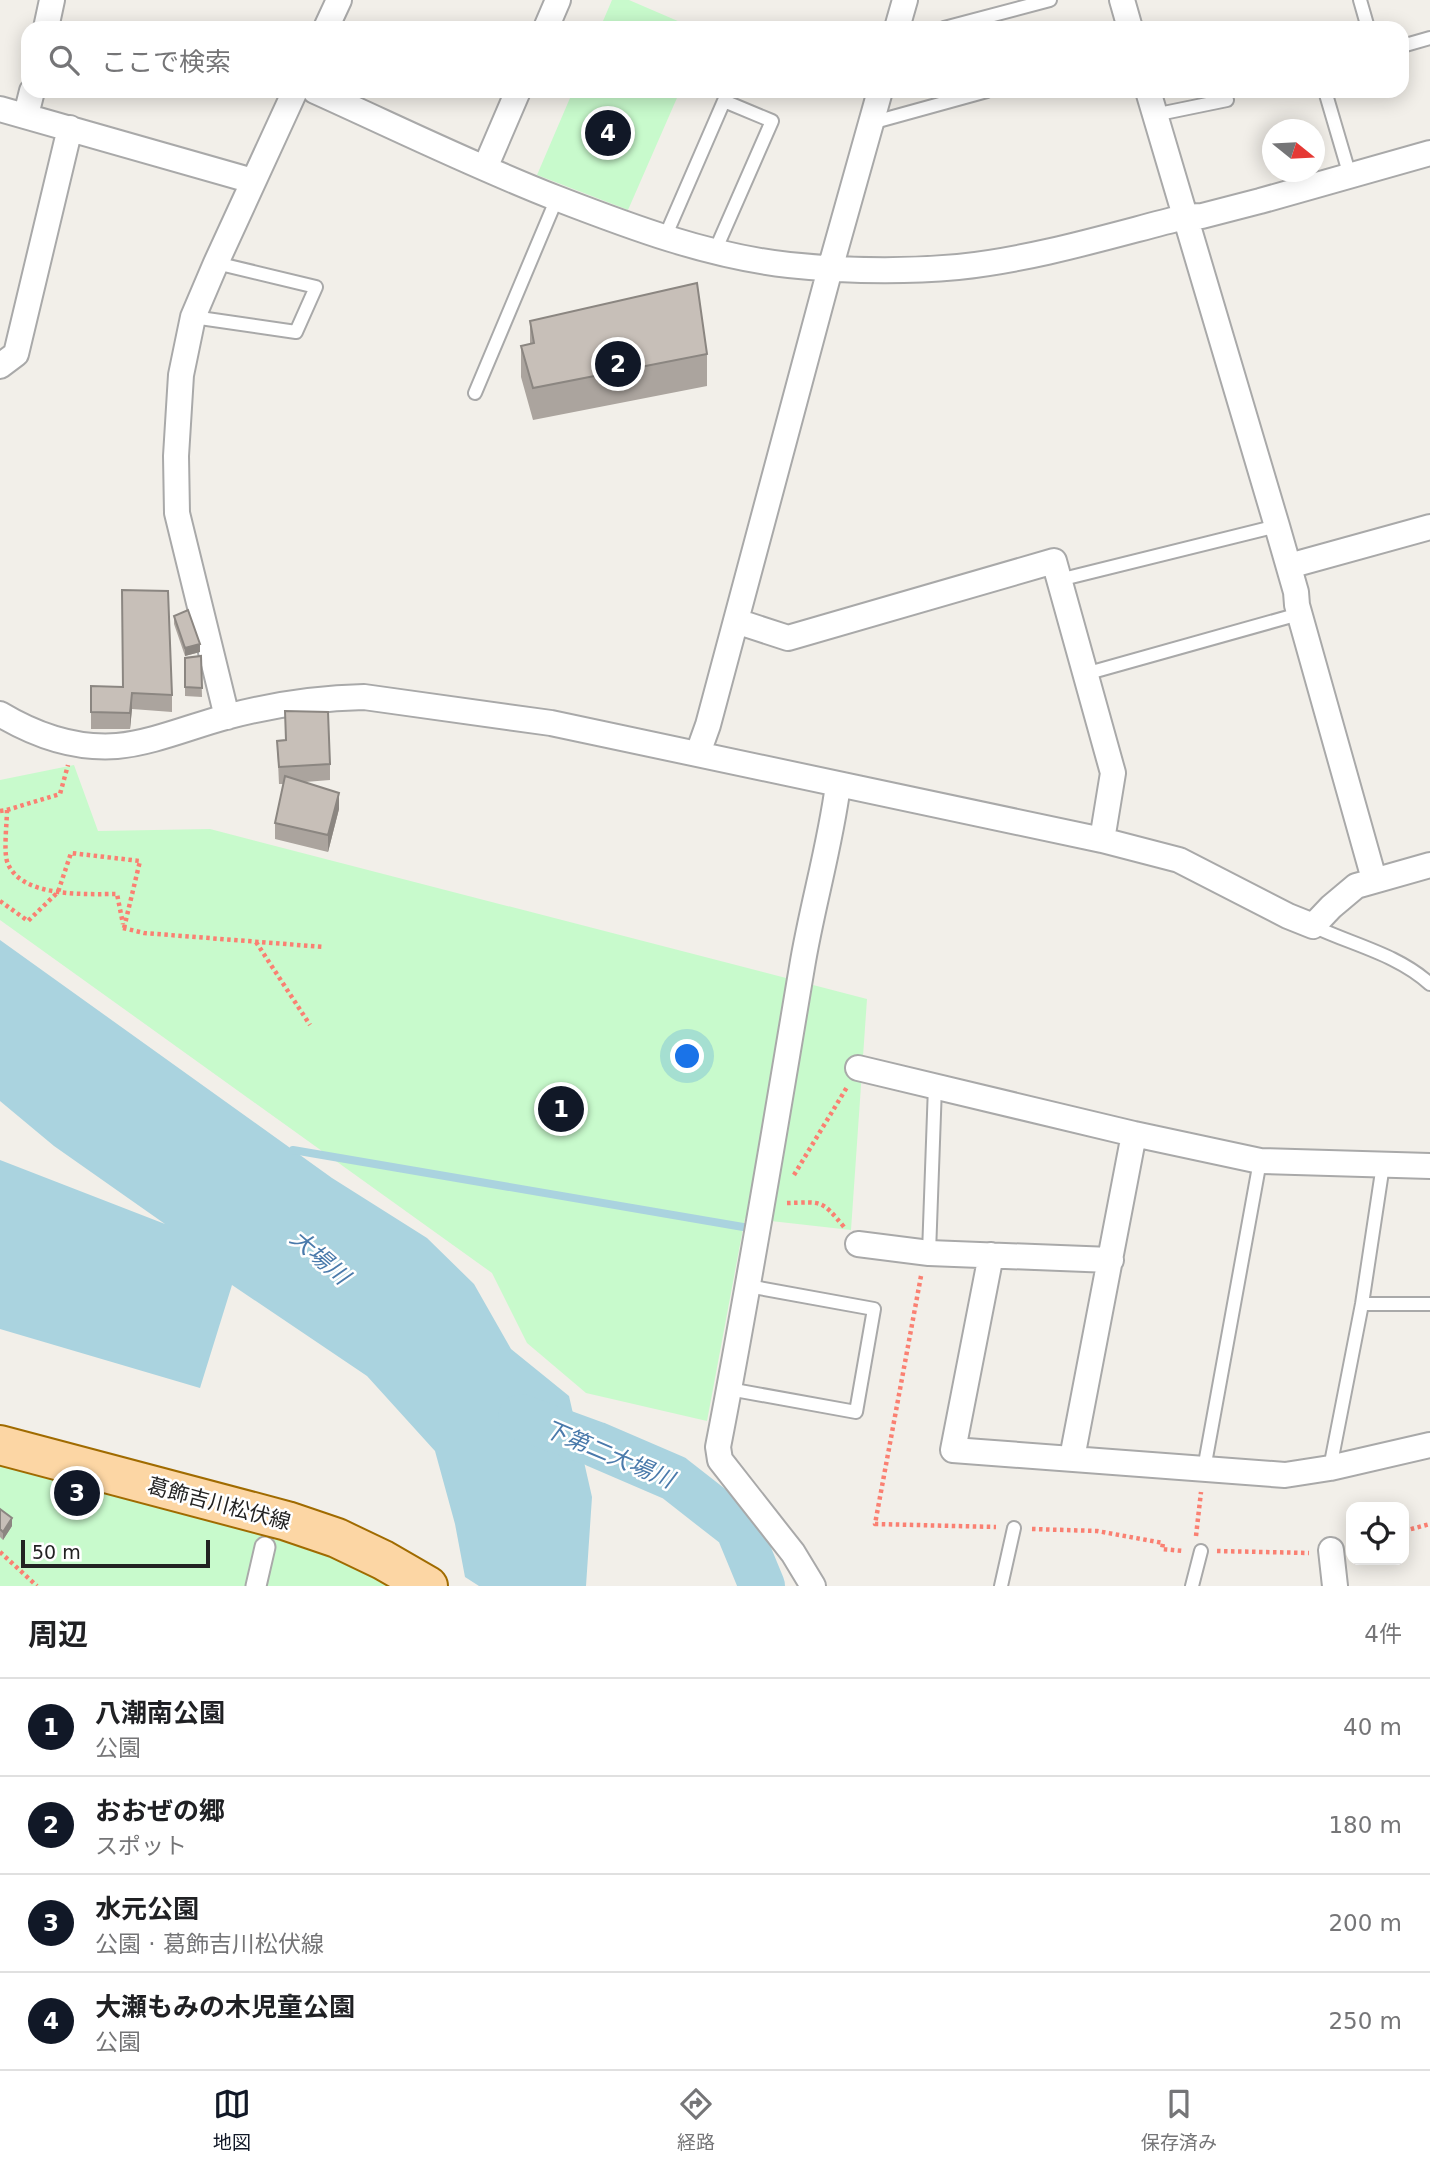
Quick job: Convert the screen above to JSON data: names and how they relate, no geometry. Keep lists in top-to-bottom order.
{
  "streets": {
    "main road": ["葛飾吉川松伏線"]
  },
  "water": ["大場川", "下第二大場川"],
  "scale_bar": "50 m",
  "north": "right",
  "page": {
    "search": "ここで検索",
    "pins": [
      "4",
      "2",
      "1",
      "3"
    ],
    "scale": "50 m",
    "heading": ["周辺", "4件"],
    "list": [
      {
        "mark": "1",
        "name": "八潮南公園",
        "note": "公園",
        "value": "40 m"
      },
      {
        "mark": "2",
        "name": "おおぜの郷",
        "note": "スポット",
        "value": "180 m"
      },
      {
        "mark": "3",
        "name": "水元公園",
        "note": "公園 · 葛飾吉川松伏線",
        "value": "200 m"
      },
      {
        "mark": "4",
        "name": "大瀬もみの木児童公園",
        "note": "公園",
        "value": "250 m"
      }
    ],
    "nav": ["地図", "経路", "保存済み"]
  }
}
